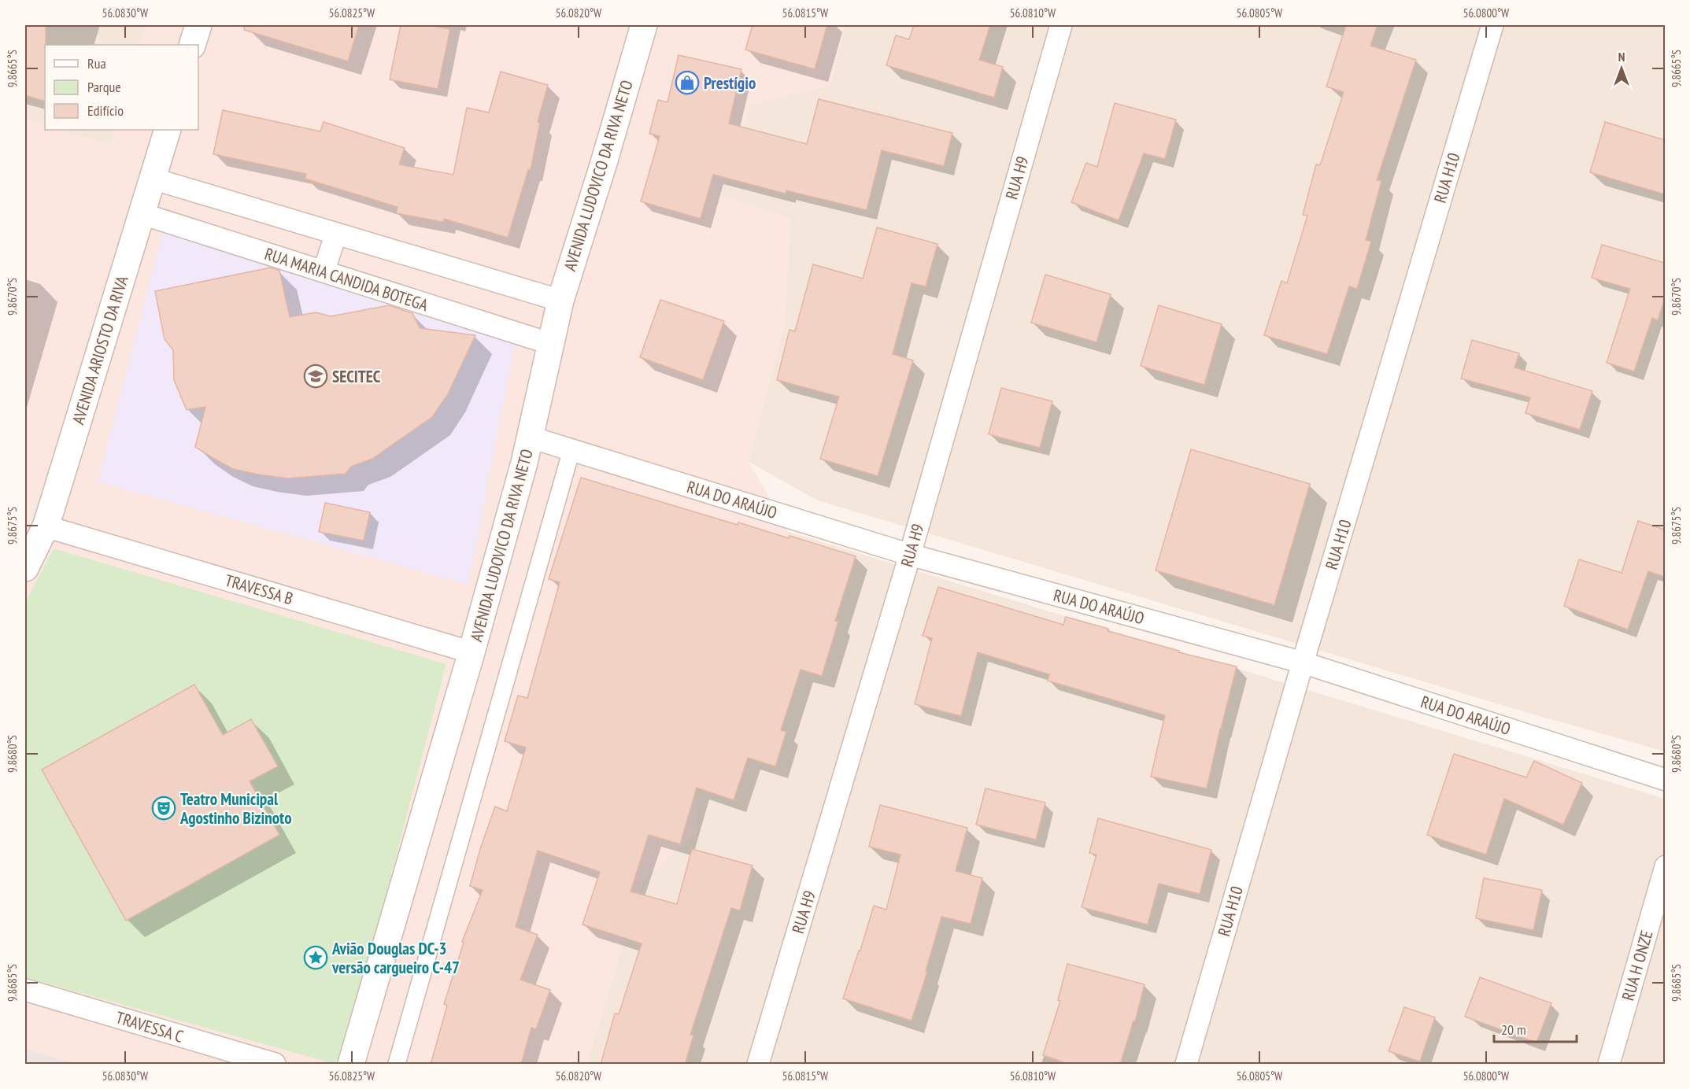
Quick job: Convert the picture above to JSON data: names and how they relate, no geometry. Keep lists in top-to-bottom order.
{
  "streets": {
    "street": [
      "AVENIDA LUDOVICO DA RIVA NETO",
      "RUA H9",
      "RUA H10",
      "RUA MARIA CANDIDA BOTEGA",
      "AVENIDA ARIOSTO DA RIVA",
      "RUA DO ARAÚJO",
      "TRAVESSA B",
      "RUA H ONZE",
      "TRAVESSA C"
    ]
  },
  "crossings": [
    ["AVENIDA LUDOVICO DA RIVA NETO", "RUA MARIA CANDIDA BOTEGA"],
    ["AVENIDA LUDOVICO DA RIVA NETO", "RUA DO ARAÚJO"],
    ["AVENIDA LUDOVICO DA RIVA NETO", "TRAVESSA B"],
    ["RUA H9", "RUA DO ARAÚJO"],
    ["RUA H10", "RUA DO ARAÚJO"],
    ["RUA MARIA CANDIDA BOTEGA", "AVENIDA ARIOSTO DA RIVA"],
    ["AVENIDA ARIOSTO DA RIVA", "TRAVESSA B"]
  ],
  "places": {
    "shop": ["Prestígio"],
    "school or university": ["SECITEC"],
    "theatre": ["Teatro Municipal Agostinho Bizinoto"],
    "place": ["Avião Douglas DC-3 versão cargueiro C-47"]
  },
  "legend": ["Rua", "Parque", "Edifício"],
  "scale_bar": "20 m",
  "north": "top",
  "coordinates": [
    "56.0830°W",
    "56.0825°W",
    "56.0820°W",
    "56.0815°W",
    "56.0810°W",
    "56.0805°W",
    "56.0800°W",
    "9.8665°S",
    "9.8670°S",
    "9.8675°S",
    "9.8680°S",
    "9.8685°S"
  ]
}
